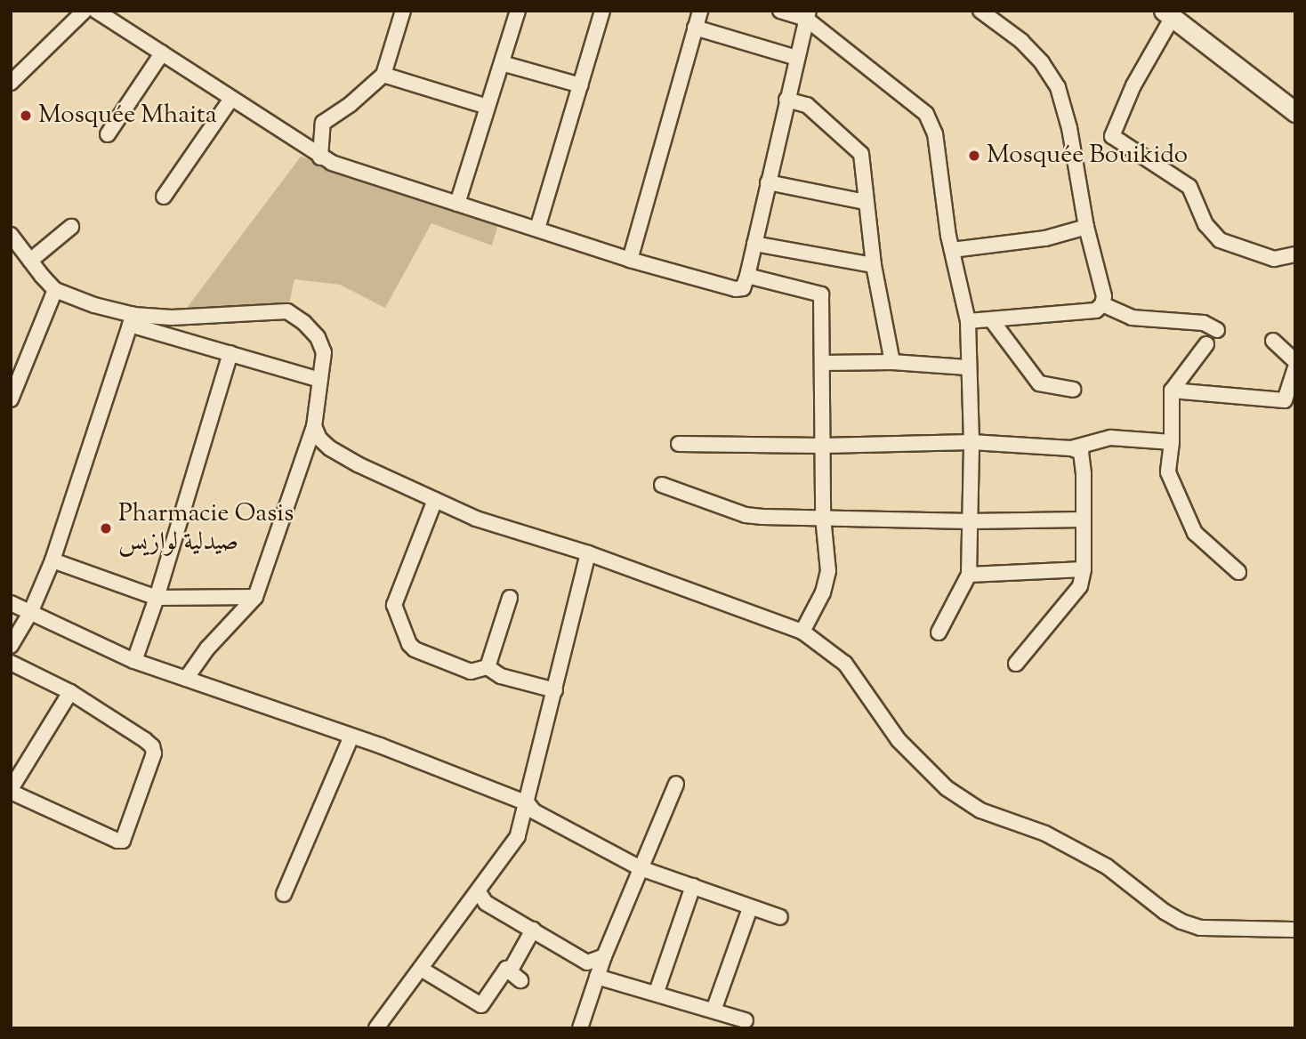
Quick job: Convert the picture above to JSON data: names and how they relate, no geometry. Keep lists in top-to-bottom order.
{
  "places": ["Mosquée Mhaita", "Mosquée Bouikido", "Pharmacie Oasis صيدلية لوازيس"]
}
